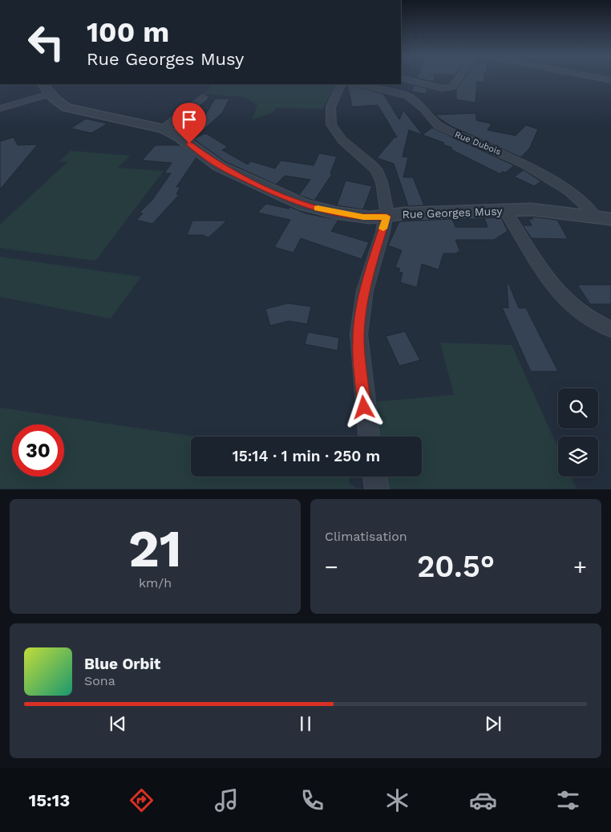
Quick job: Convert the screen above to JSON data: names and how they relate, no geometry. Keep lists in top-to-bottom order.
{
  "streets": {
    "street": ["Rue Dubois", "Rue Georges Musy"]
  },
  "crossings": [
    ["Rue Dubois", "Rue Georges Musy"]
  ],
  "page": {
    "turn": ["100 m", "Rue Georges Musy"],
    "limit": "30",
    "trip": "15:14 · 1 min · 250 m",
    "tile": [
      ["21", "km/h"],
      "Climatisation"
    ],
    "heat": ["−", "20.5°", "+"],
    "song": ["Blue Orbit", "Sona"],
    "tabs": "15:13"
  }
}
